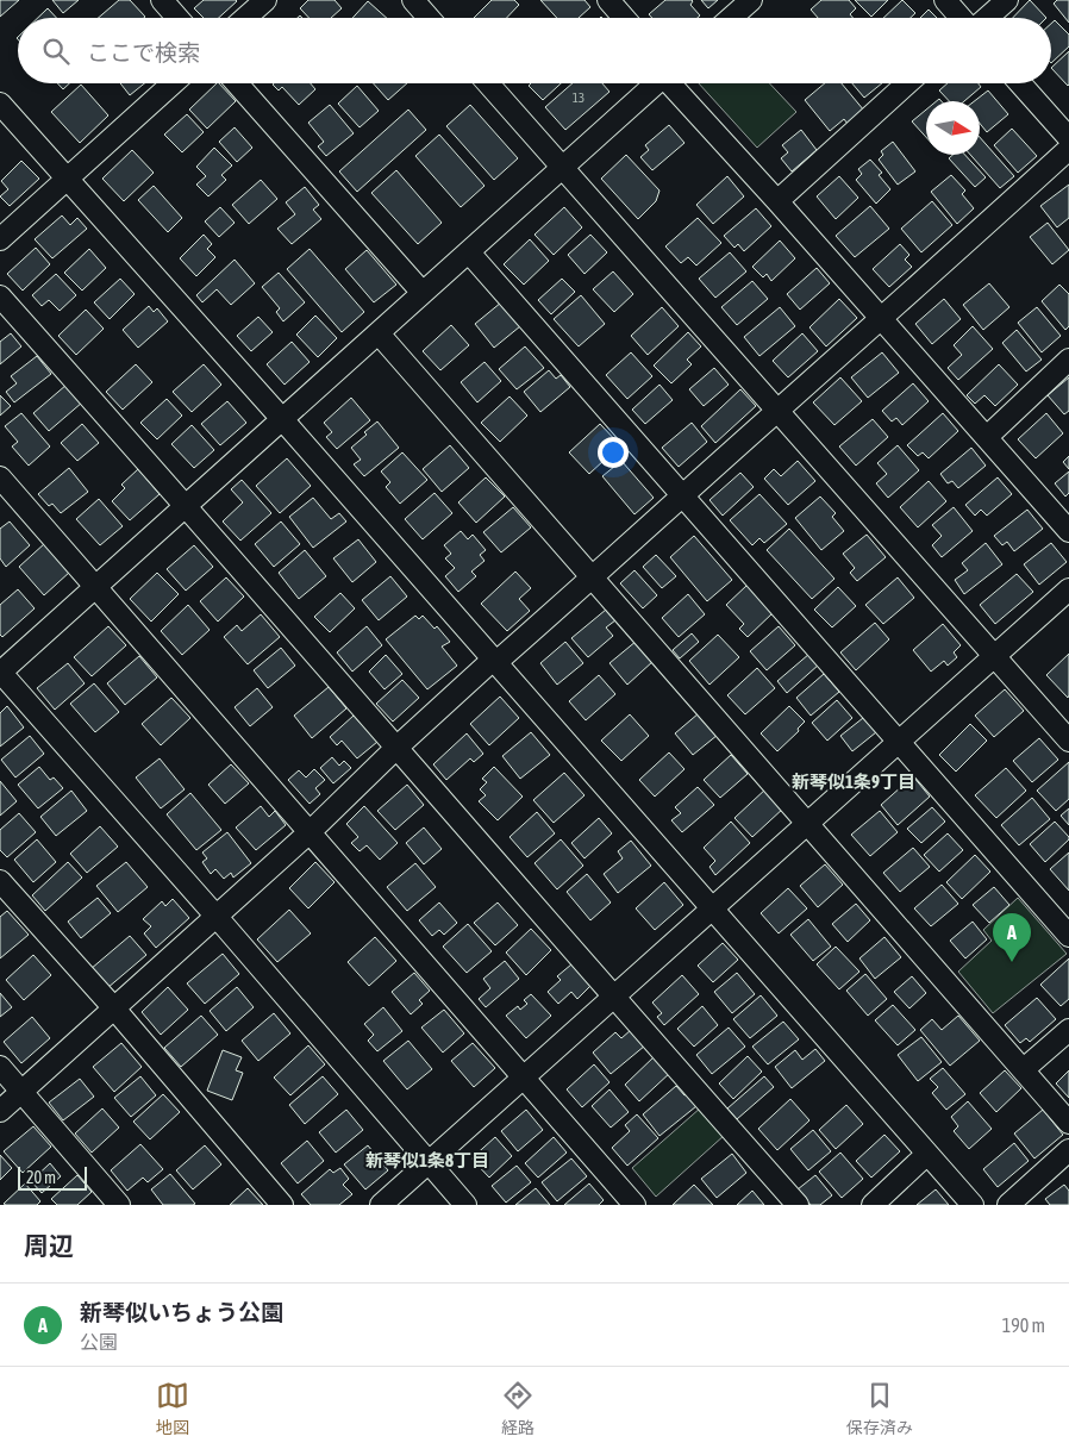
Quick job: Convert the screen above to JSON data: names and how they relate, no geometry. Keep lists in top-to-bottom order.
{
  "districts": ["新琴似1条9丁目", "新琴似1条8丁目"],
  "house_numbers": ["13"],
  "scale_bar": "20 m",
  "north": "right",
  "page": {
    "search": "ここで検索",
    "pins": "A",
    "scale": "20 m",
    "heading": "周辺",
    "list": [
      {
        "mark": "A",
        "name": "新琴似いちょう公園",
        "note": "公園",
        "value": "190 m"
      }
    ],
    "nav": ["地図", "経路", "保存済み"]
  }
}
